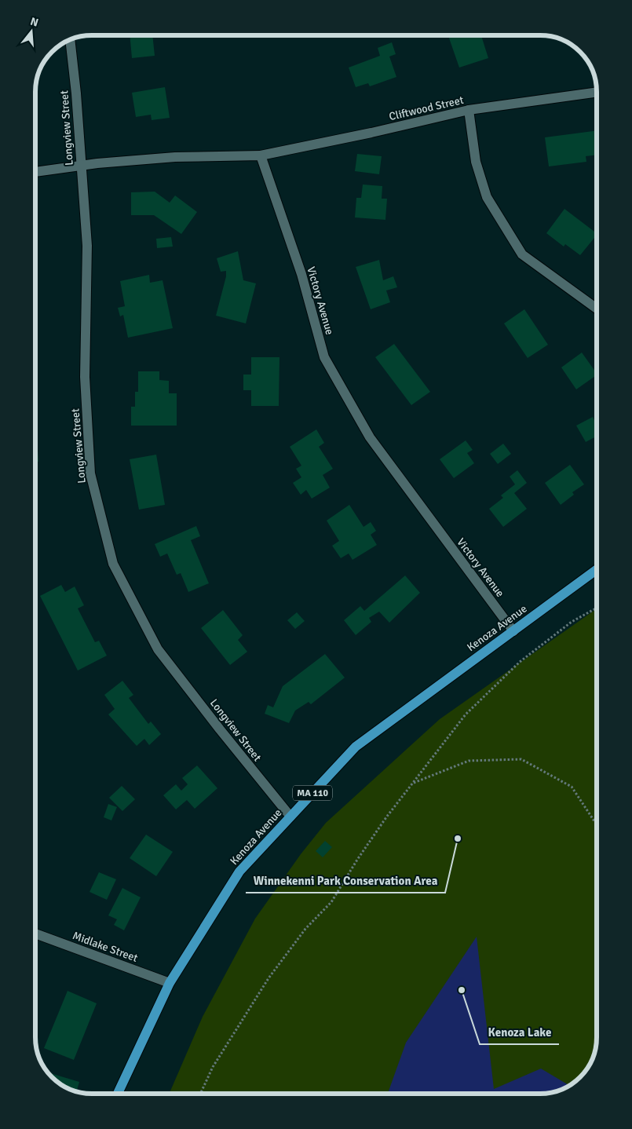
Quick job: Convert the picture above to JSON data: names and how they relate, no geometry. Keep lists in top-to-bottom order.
{
  "streets": {
    "main road": ["Kenoza Avenue", "MA 110"],
    "street": [
      "Cliftwood Street",
      "Longview Street",
      "Victory Avenue",
      "Midlake Street"
    ]
  },
  "crossings": [
    ["Cliftwood Street", "Victory Avenue"],
    ["Longview Street", "Kenoza Avenue"],
    ["Victory Avenue", "Kenoza Avenue"],
    ["Kenoza Avenue", "Midlake Street"]
  ],
  "places": ["Winnekenni Park Conservation Area", "Kenoza Lake"],
  "north": "top"
}
